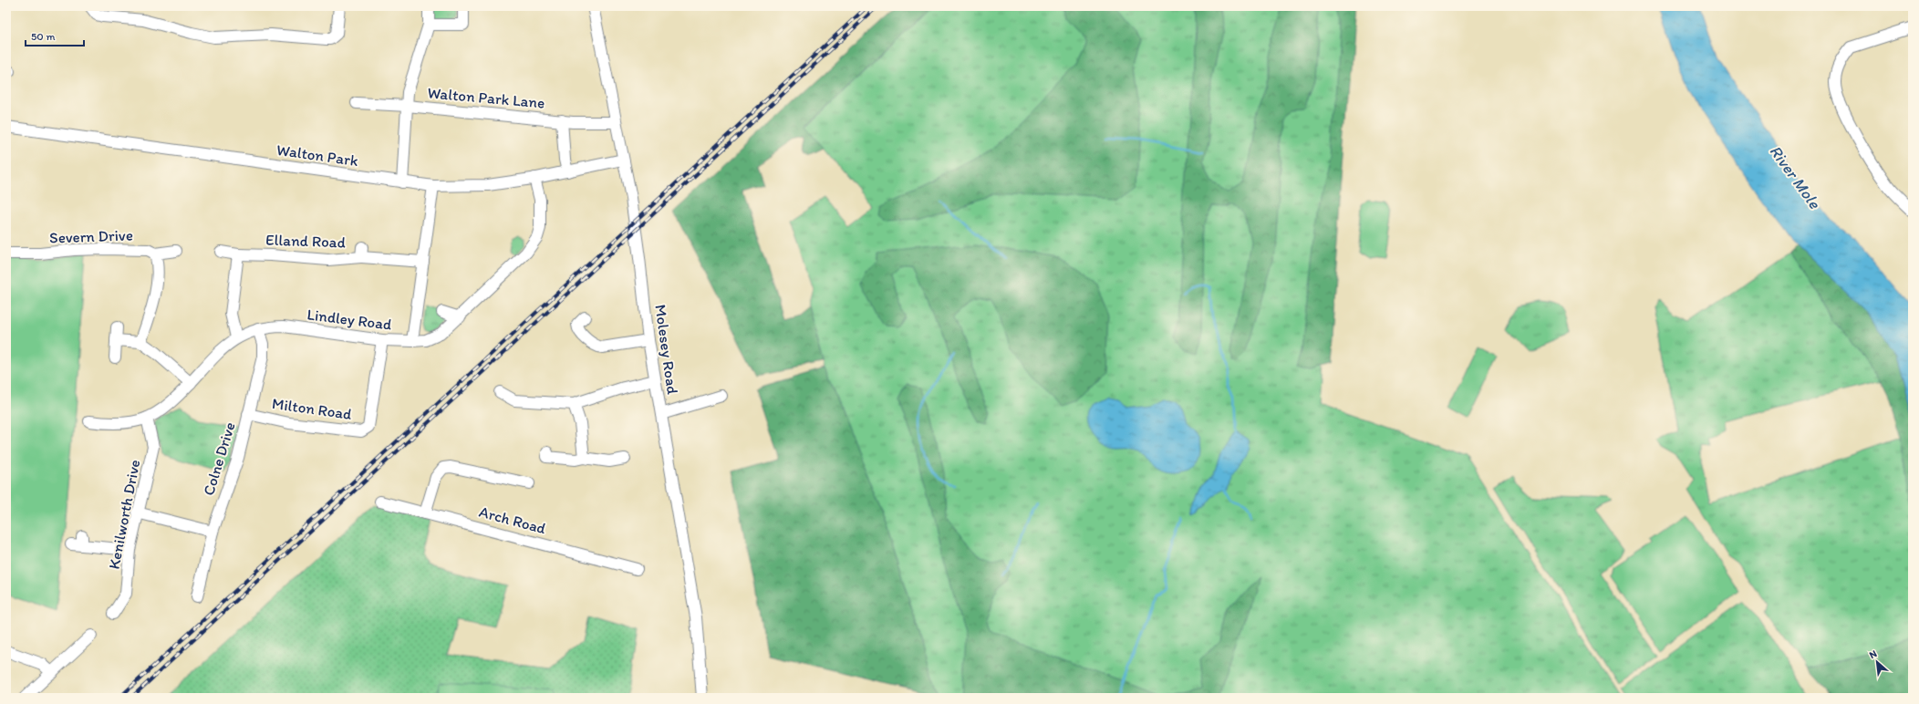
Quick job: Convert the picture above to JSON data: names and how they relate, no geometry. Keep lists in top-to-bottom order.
{
  "streets": {
    "street": [
      "Walton Park Lane",
      "Walton Park",
      "Severn Drive",
      "Elland Road",
      "Lindley Road",
      "Molesey Road",
      "Milton Road",
      "Colne Drive",
      "Kenilworth Drive",
      "Arch Road"
    ]
  },
  "crossings": [
    ["Walton Park Lane", "Walton Park"],
    ["Walton Park", "Lindley Road"],
    ["Walton Park", "Molesey Road"],
    ["Lindley Road", "Milton Road"],
    ["Lindley Road", "Colne Drive"],
    ["Lindley Road", "Kenilworth Drive"],
    ["Milton Road", "Colne Drive"]
  ],
  "water": ["River Mole"],
  "scale_bar": "50 m",
  "north": "top left"
}
